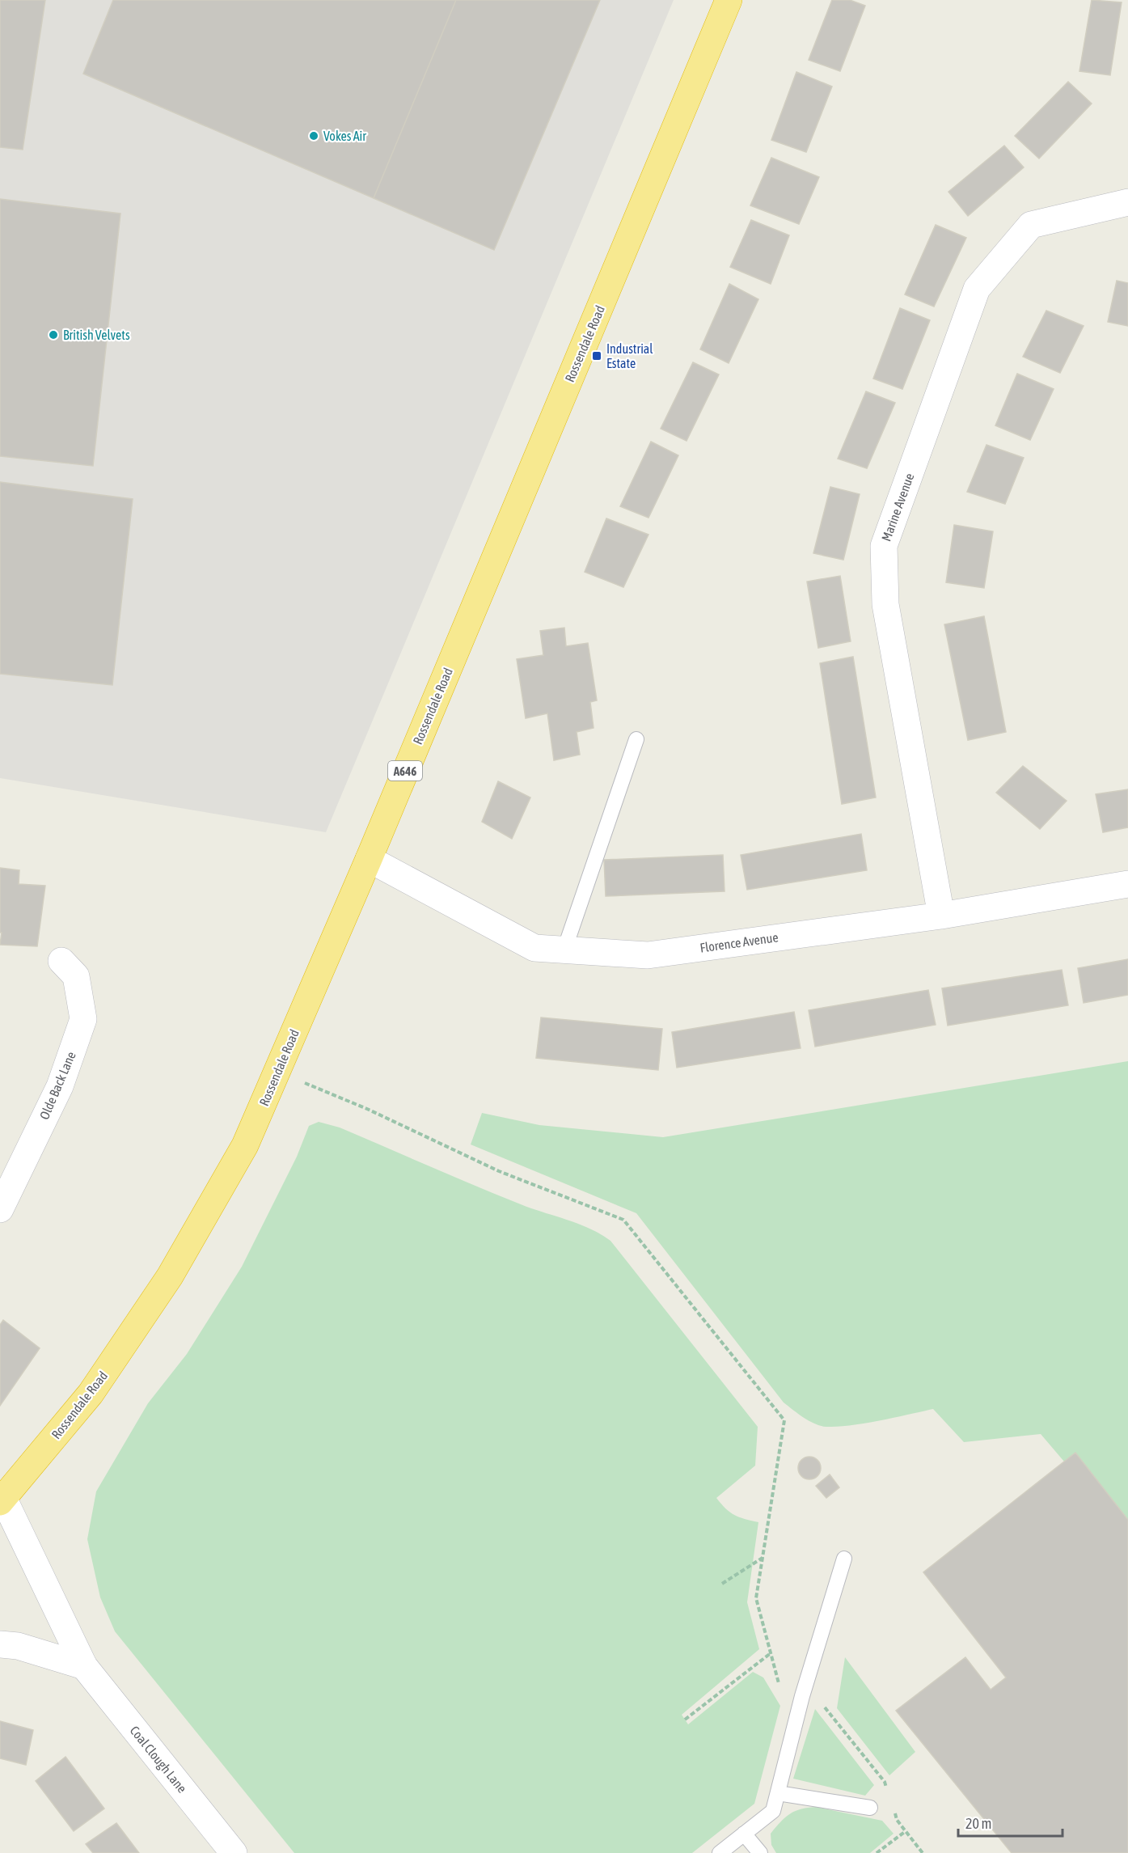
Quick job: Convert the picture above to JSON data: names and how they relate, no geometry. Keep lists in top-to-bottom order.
{
  "streets": {
    "highway": ["Rossendale Road", "A646"],
    "street": [
      "Marine Avenue",
      "Florence Avenue",
      "Olde Back Lane",
      "Coal Clough Lane"
    ]
  },
  "crossings": [
    ["Rossendale Road", "Florence Avenue"],
    ["Rossendale Road", "Coal Clough Lane"],
    ["Marine Avenue", "Florence Avenue"]
  ],
  "places": {
    "other": ["Vokes Air", "British Velvets"],
    "transit": ["Industrial Estate"]
  },
  "scale_bar": "20 m"
}
